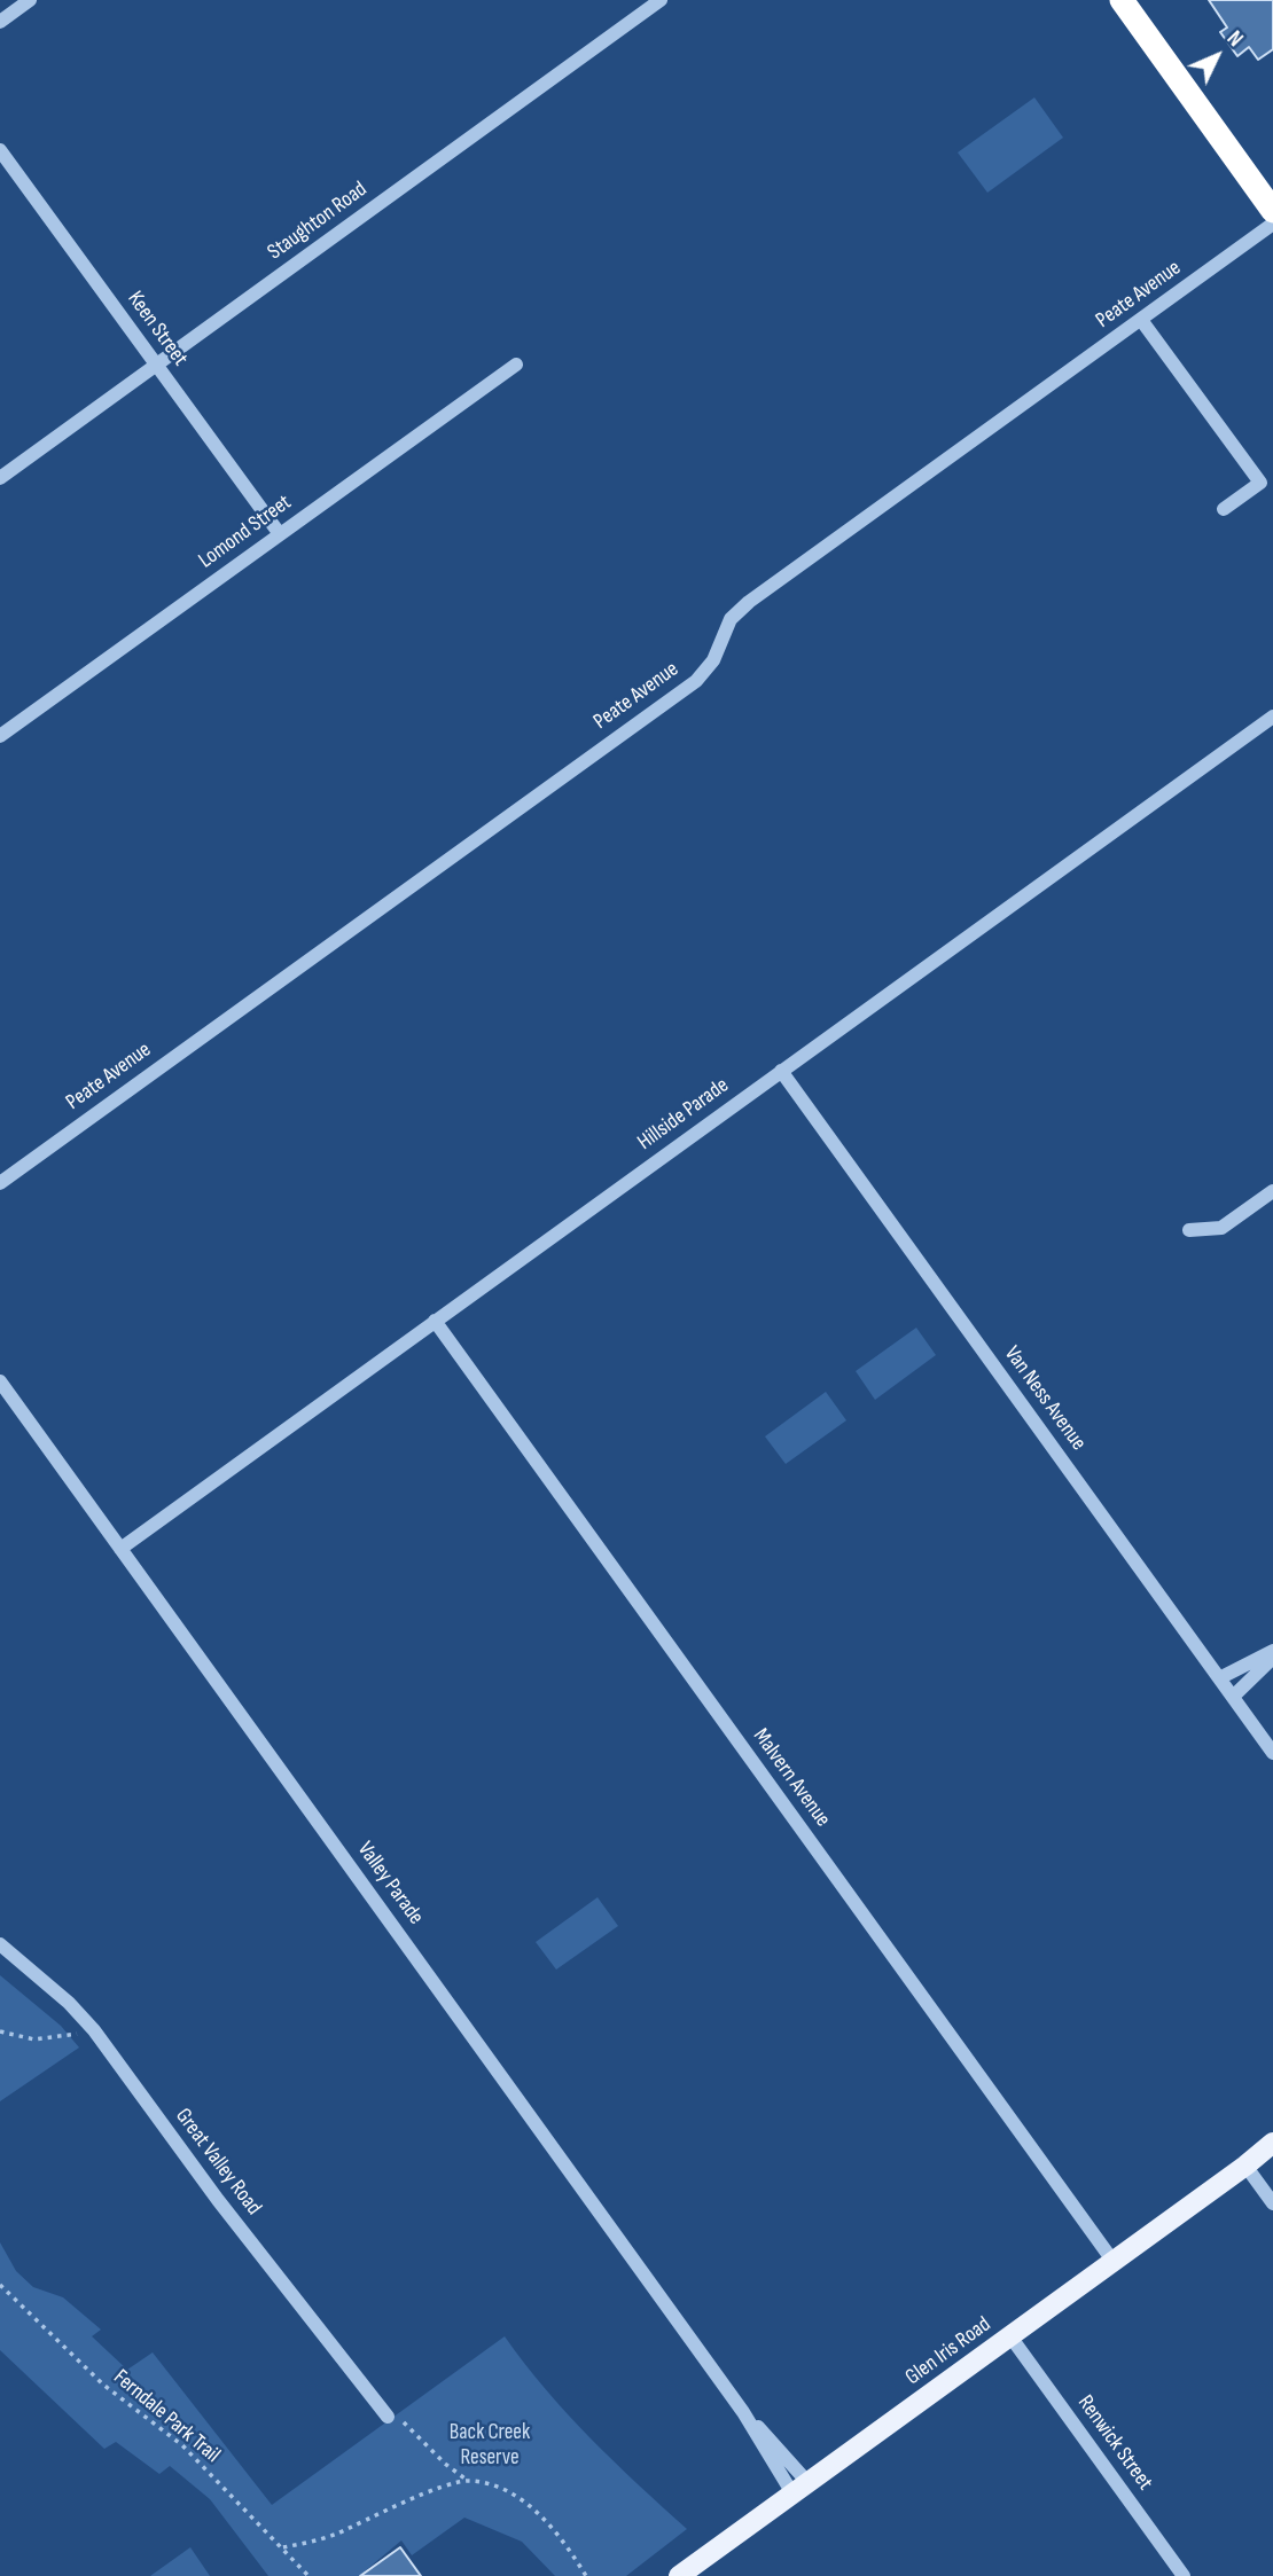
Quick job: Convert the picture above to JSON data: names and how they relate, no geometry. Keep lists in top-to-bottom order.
{
  "streets": {
    "main road": ["Glen Iris Road"],
    "street": [
      "Staughton Road",
      "Peate Avenue",
      "Keen Street",
      "Lomond Street",
      "Hillside Parade",
      "Van Ness Avenue",
      "Malvern Avenue",
      "Valley Parade",
      "Great Valley Road",
      "Renwick Street"
    ],
    "path": ["Ferndale Park Trail"]
  },
  "crossings": [
    ["Staughton Road", "Keen Street"],
    ["Keen Street", "Lomond Street"],
    ["Hillside Parade", "Van Ness Avenue"],
    ["Hillside Parade", "Malvern Avenue"],
    ["Hillside Parade", "Valley Parade"],
    ["Malvern Avenue", "Glen Iris Road"],
    ["Valley Parade", "Glen Iris Road"],
    ["Glen Iris Road", "Renwick Street"]
  ],
  "parks": ["Back Creek Reserve"],
  "north": "top right"
}
